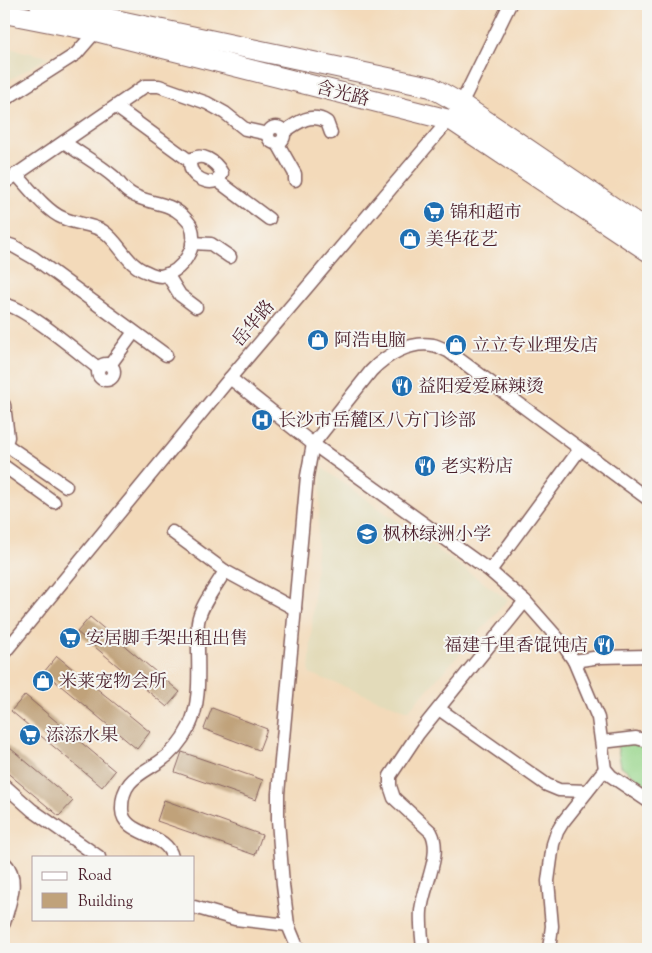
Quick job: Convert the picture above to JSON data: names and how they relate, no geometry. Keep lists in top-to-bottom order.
{
  "streets": {
    "main road": ["含光路"],
    "street": ["岳华路"]
  },
  "crossings": [
    ["含光路", "岳华路"]
  ],
  "places": {
    "supermarket": ["锦和超市", "安居脚手架出租出售", "添添水果"],
    "shop": [
      "美华花艺",
      "阿浩电脑",
      "立立专业理发店",
      "米莱宠物会所"
    ],
    "restaurant": ["益阳爱爱麻辣烫", "老实粉店", "福建千里香馄饨店"],
    "hospital": ["长沙市岳麓区八方门诊部"],
    "school or university": ["枫林绿洲小学"]
  },
  "legend": ["Road", "Building"]
}
